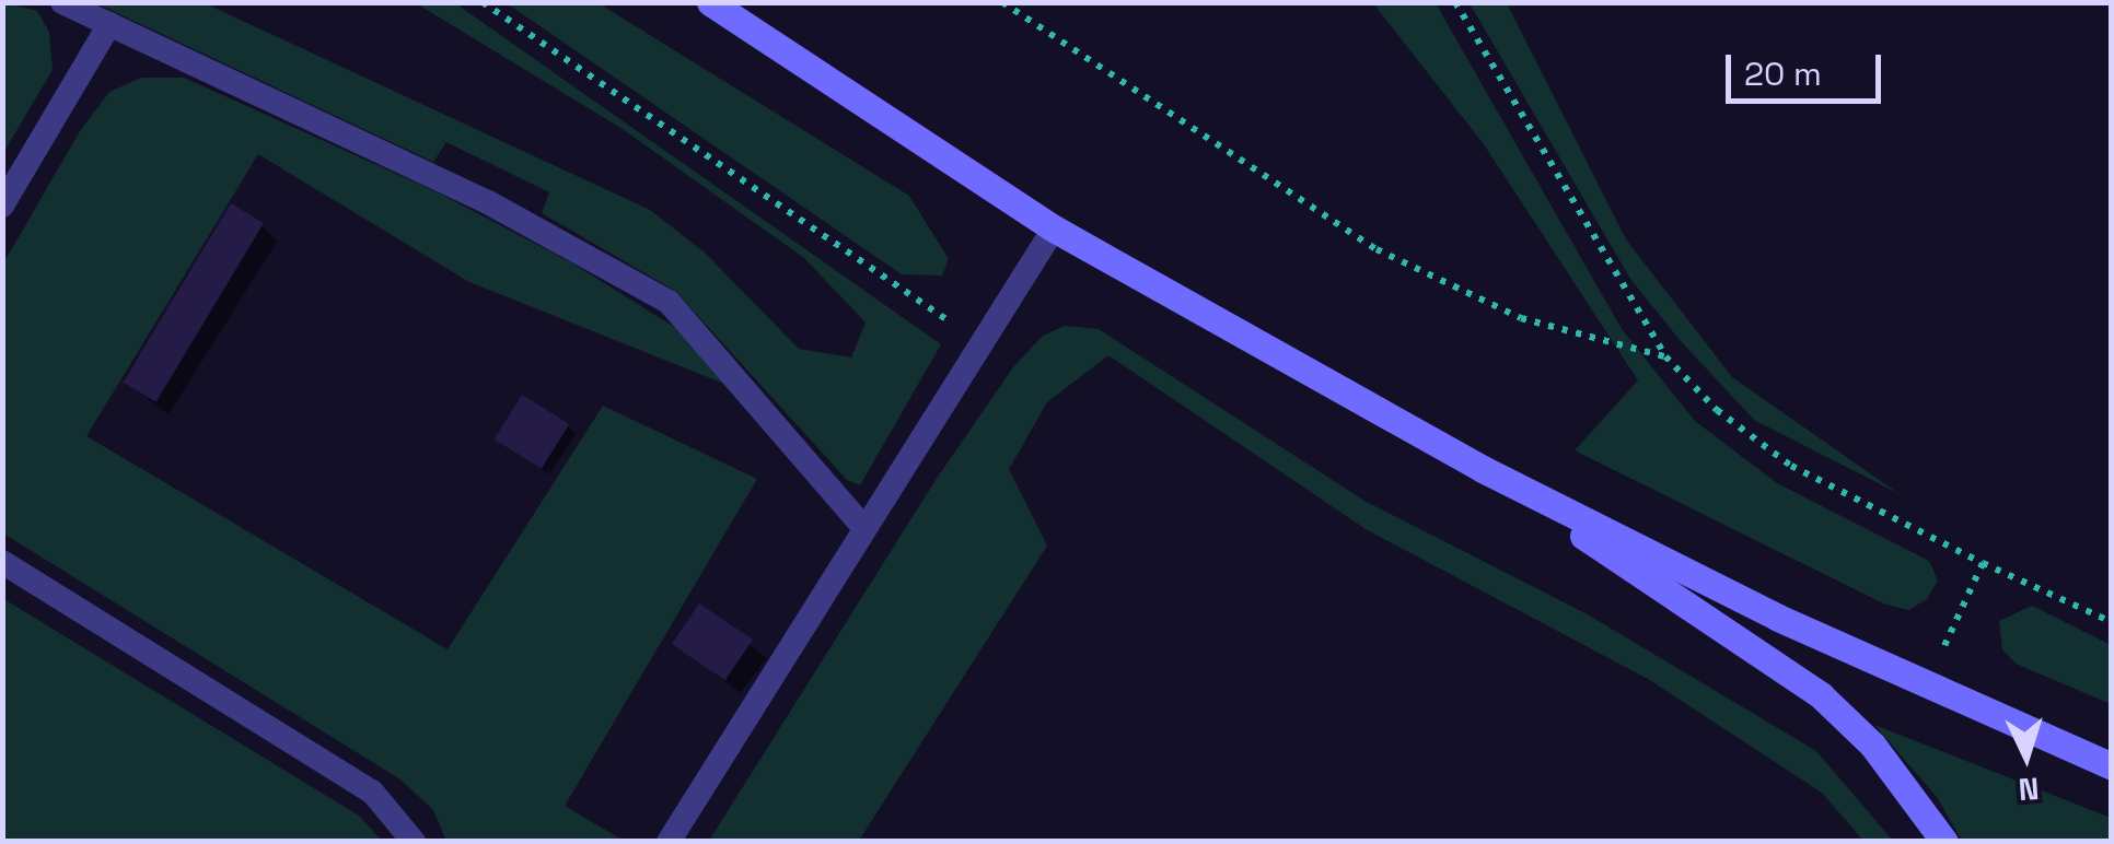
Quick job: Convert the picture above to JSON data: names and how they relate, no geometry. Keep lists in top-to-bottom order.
{
  "scale_bar": "20 m",
  "north": "bottom"
}
